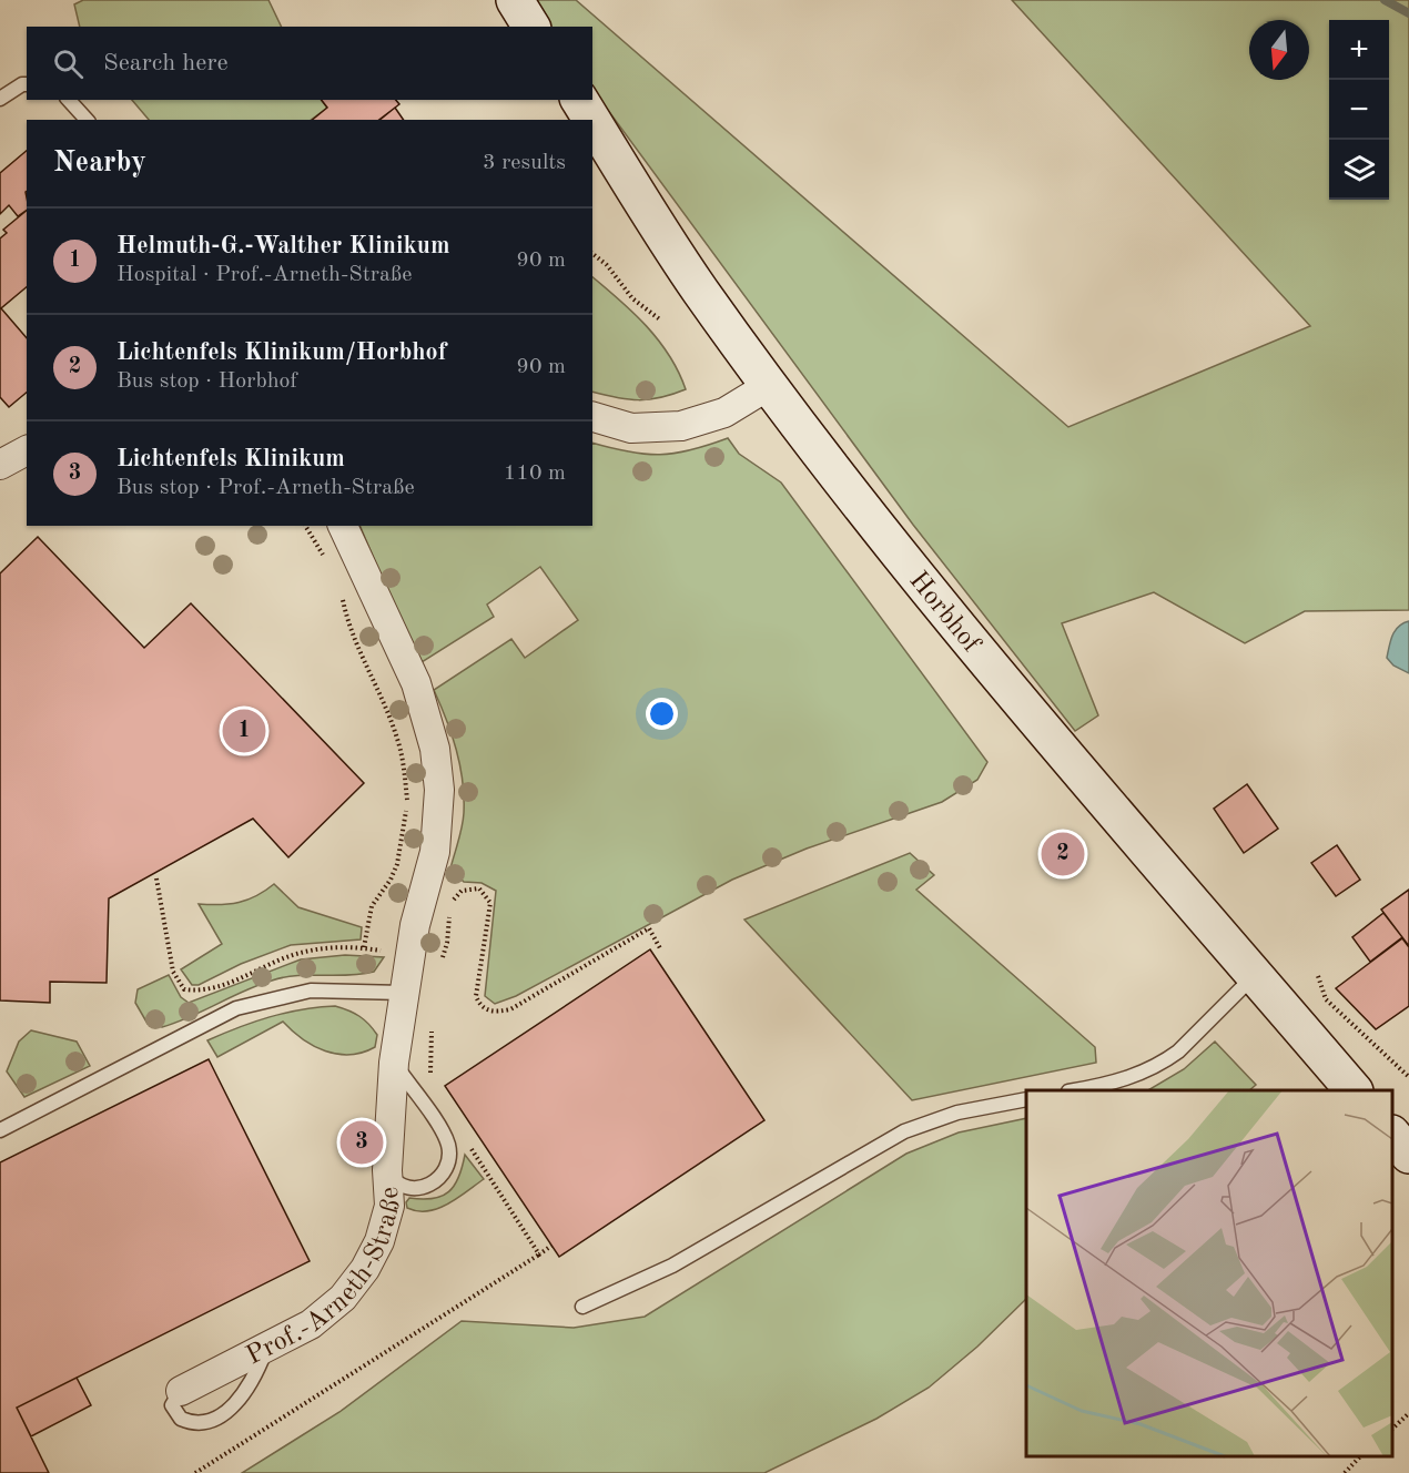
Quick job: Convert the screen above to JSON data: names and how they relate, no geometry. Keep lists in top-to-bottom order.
{
  "streets": {
    "main road": ["Horbhof"],
    "street": ["Prof.-Arneth-Straße"]
  },
  "north": "bottom",
  "page": {
    "map_buttons": ["+", "−"],
    "search": "Search here",
    "heading": ["Nearby", "3 results"],
    "list": [
      {
        "mark": "1",
        "name": "Helmuth-G.-Walther Klinikum",
        "note": "Hospital · Prof.-Arneth-Straße",
        "value": "90 m"
      },
      {
        "mark": "2",
        "name": "Lichtenfels Klinikum/Horbhof",
        "note": "Bus stop · Horbhof",
        "value": "90 m"
      },
      {
        "mark": "3",
        "name": "Lichtenfels Klinikum",
        "note": "Bus stop · Prof.-Arneth-Straße",
        "value": "110 m"
      }
    ],
    "pins": ["1", "2", "3"]
  }
}
